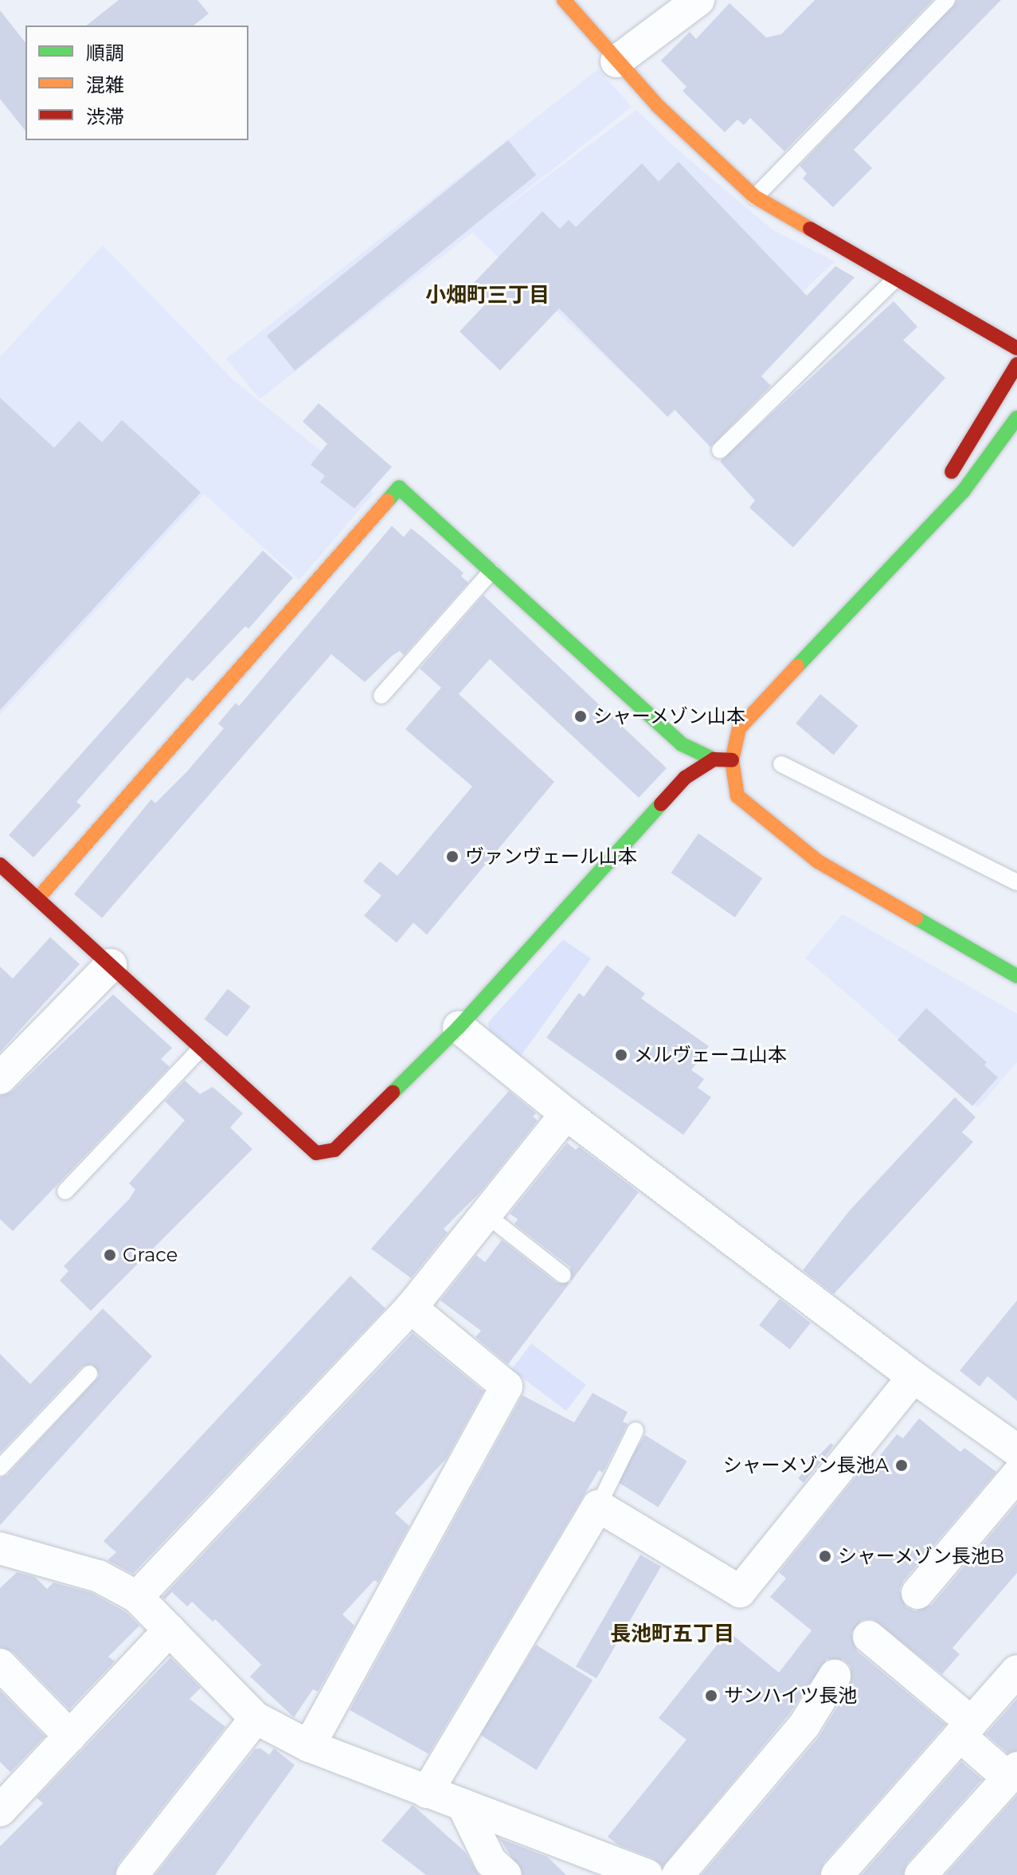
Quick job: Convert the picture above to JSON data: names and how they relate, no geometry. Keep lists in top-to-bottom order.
{
  "districts": ["小畑町三丁目", "長池町五丁目"],
  "places": [
    "シャーメゾン山本",
    "ヴァンヴェール山本",
    "メルヴェーユ山本",
    "Grace",
    "シャーメゾン長池A",
    "シャーメゾン長池B",
    "サンハイツ長池"
  ],
  "legend": ["順調", "混雑", "渋滞"]
}
